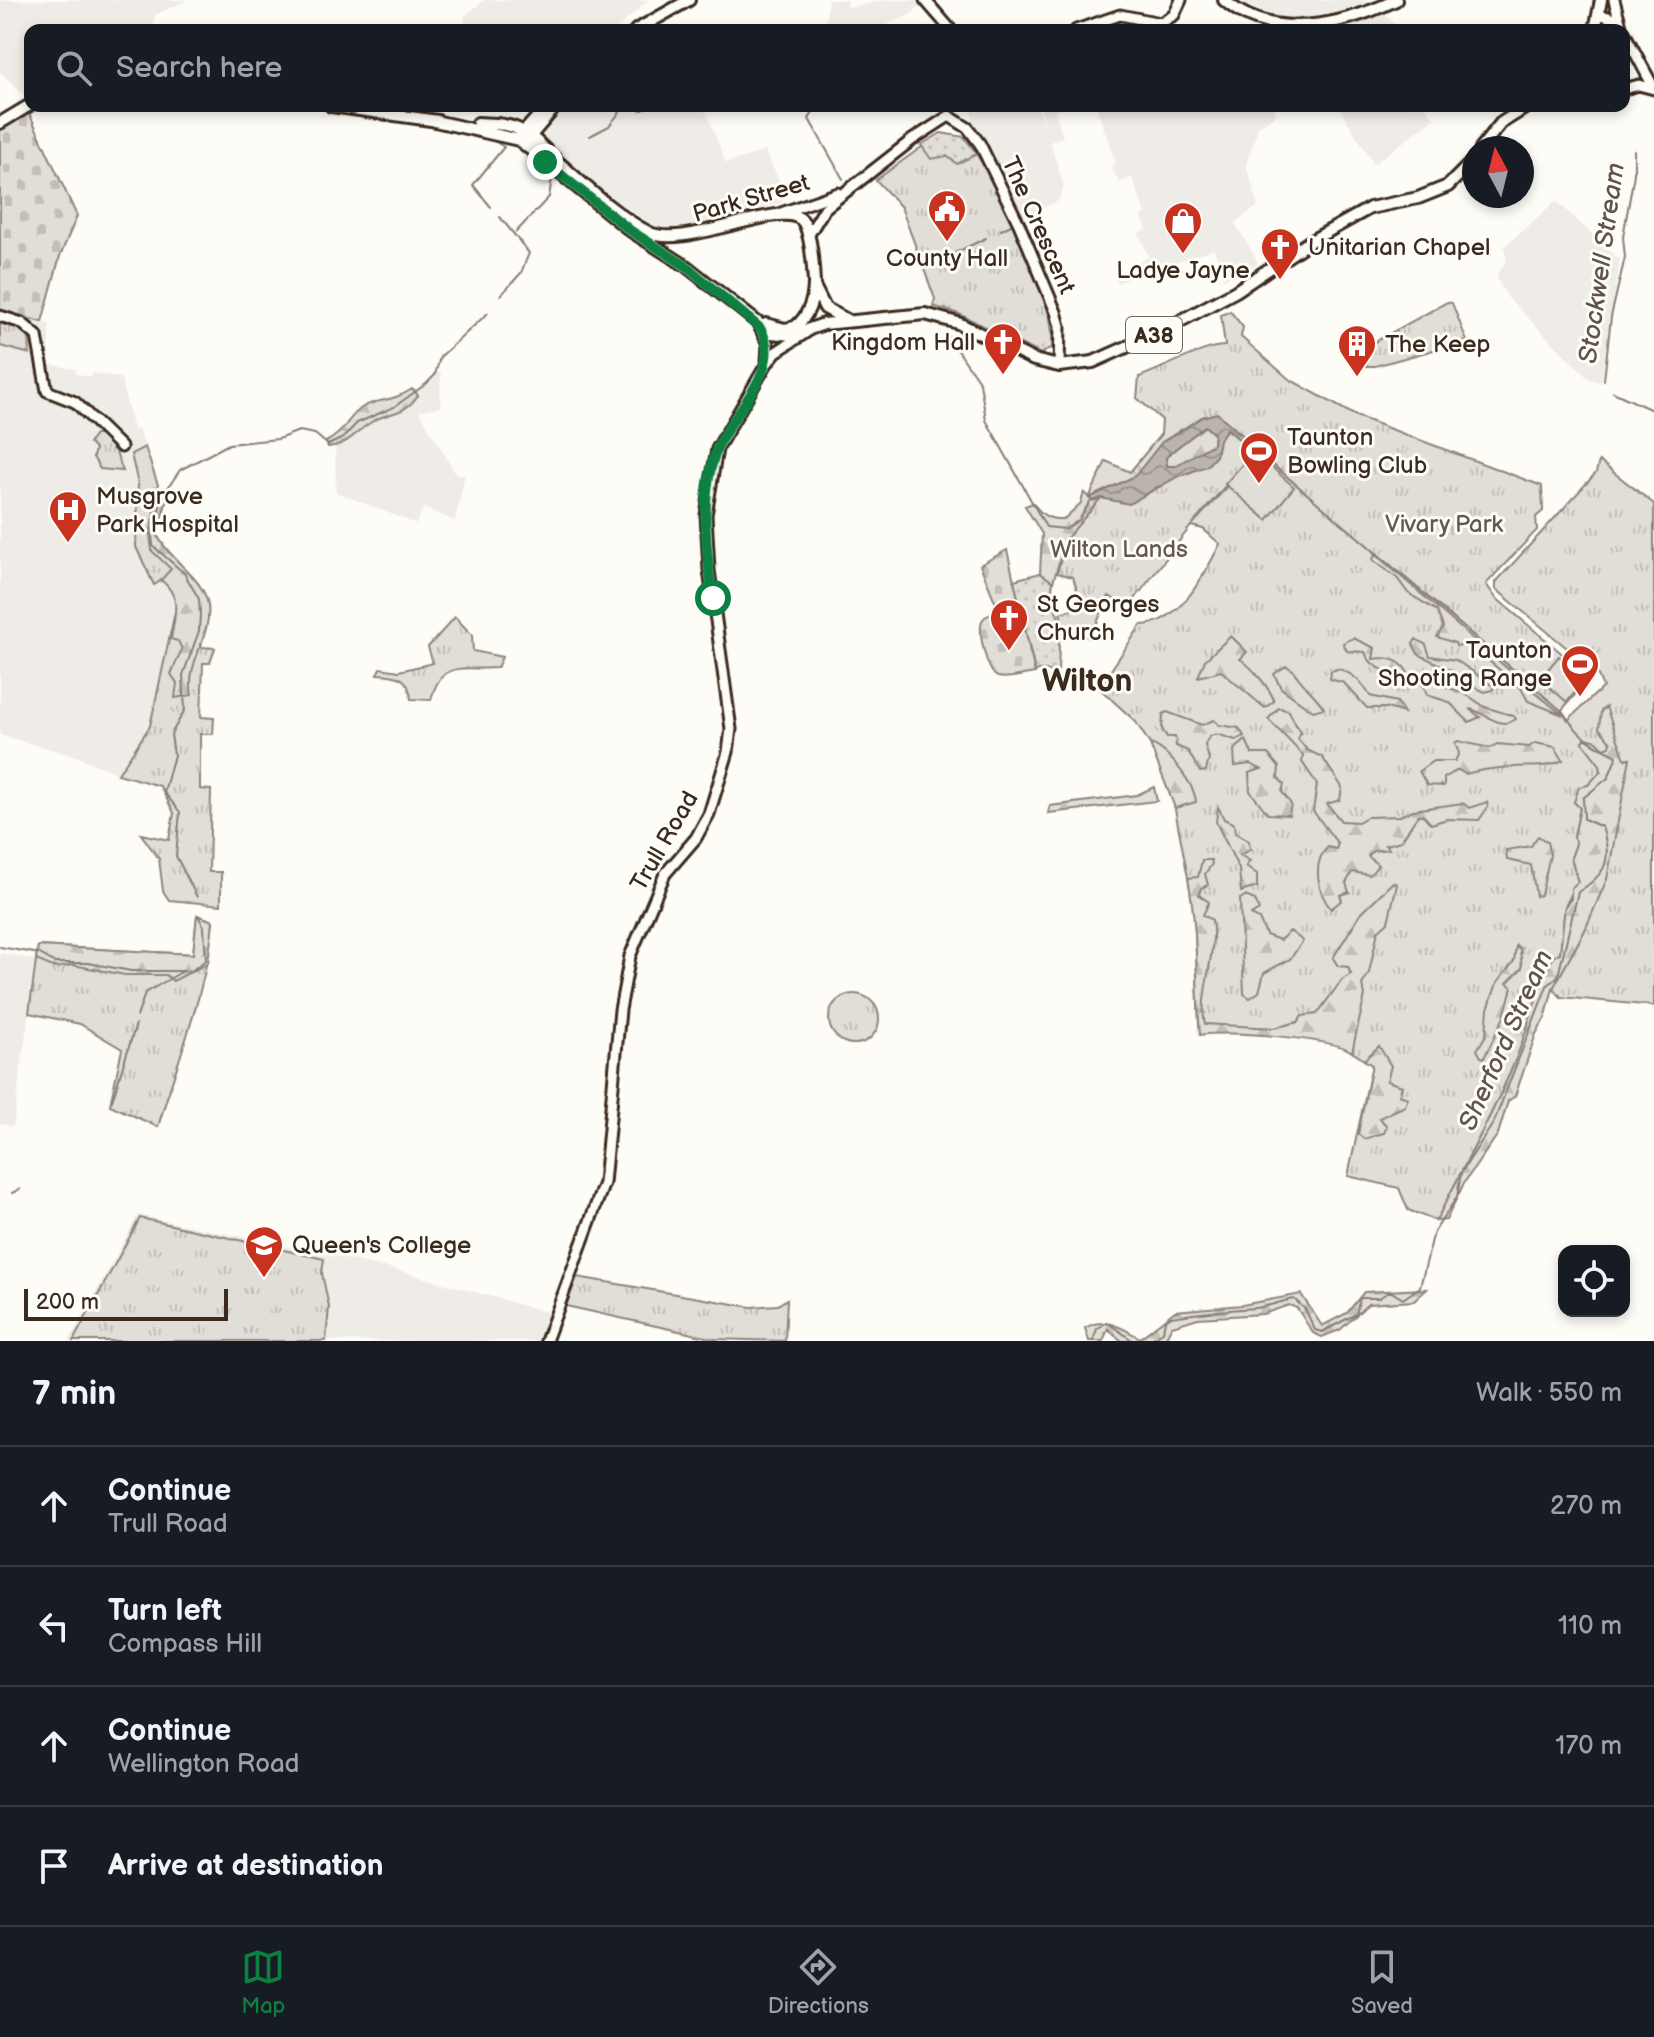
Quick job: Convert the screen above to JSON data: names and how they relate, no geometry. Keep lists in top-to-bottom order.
{
  "streets": {
    "main road": ["Park Street", "A38"],
    "street": ["The Crescent", "Trull Road"]
  },
  "crossings": [
    ["The Crescent", "A38"],
    ["A38", "Trull Road"]
  ],
  "districts": ["Wilton"],
  "water": ["Stockwell Stream", "Sherford Stream"],
  "parks": ["Vivary Park", "Wilton Lands"],
  "places": {
    "public building": ["County Hall"],
    "shop": ["Ladye Jayne"],
    "church": ["Unitarian Chapel", "Kingdom Hall", "St Georges Church"],
    "building": ["The Keep"],
    "sports": ["Taunton Bowling Club", "Taunton Shooting Range"],
    "hospital": ["Musgrove Park Hospital"],
    "school or university": ["Queen's College"]
  },
  "scale_bar": "200 m",
  "north": "top",
  "page": {
    "search": "Search here",
    "scale": "200 m",
    "heading": ["7 min", "Walk · 550 m"],
    "list": [
      ["Continue", "Trull Road", "270 m"],
      ["Turn left", "Compass Hill", "110 m"],
      ["Continue", "Wellington Road", "170 m"],
      "Arrive at destination"
    ],
    "nav": ["Map", "Directions", "Saved"]
  }
}
